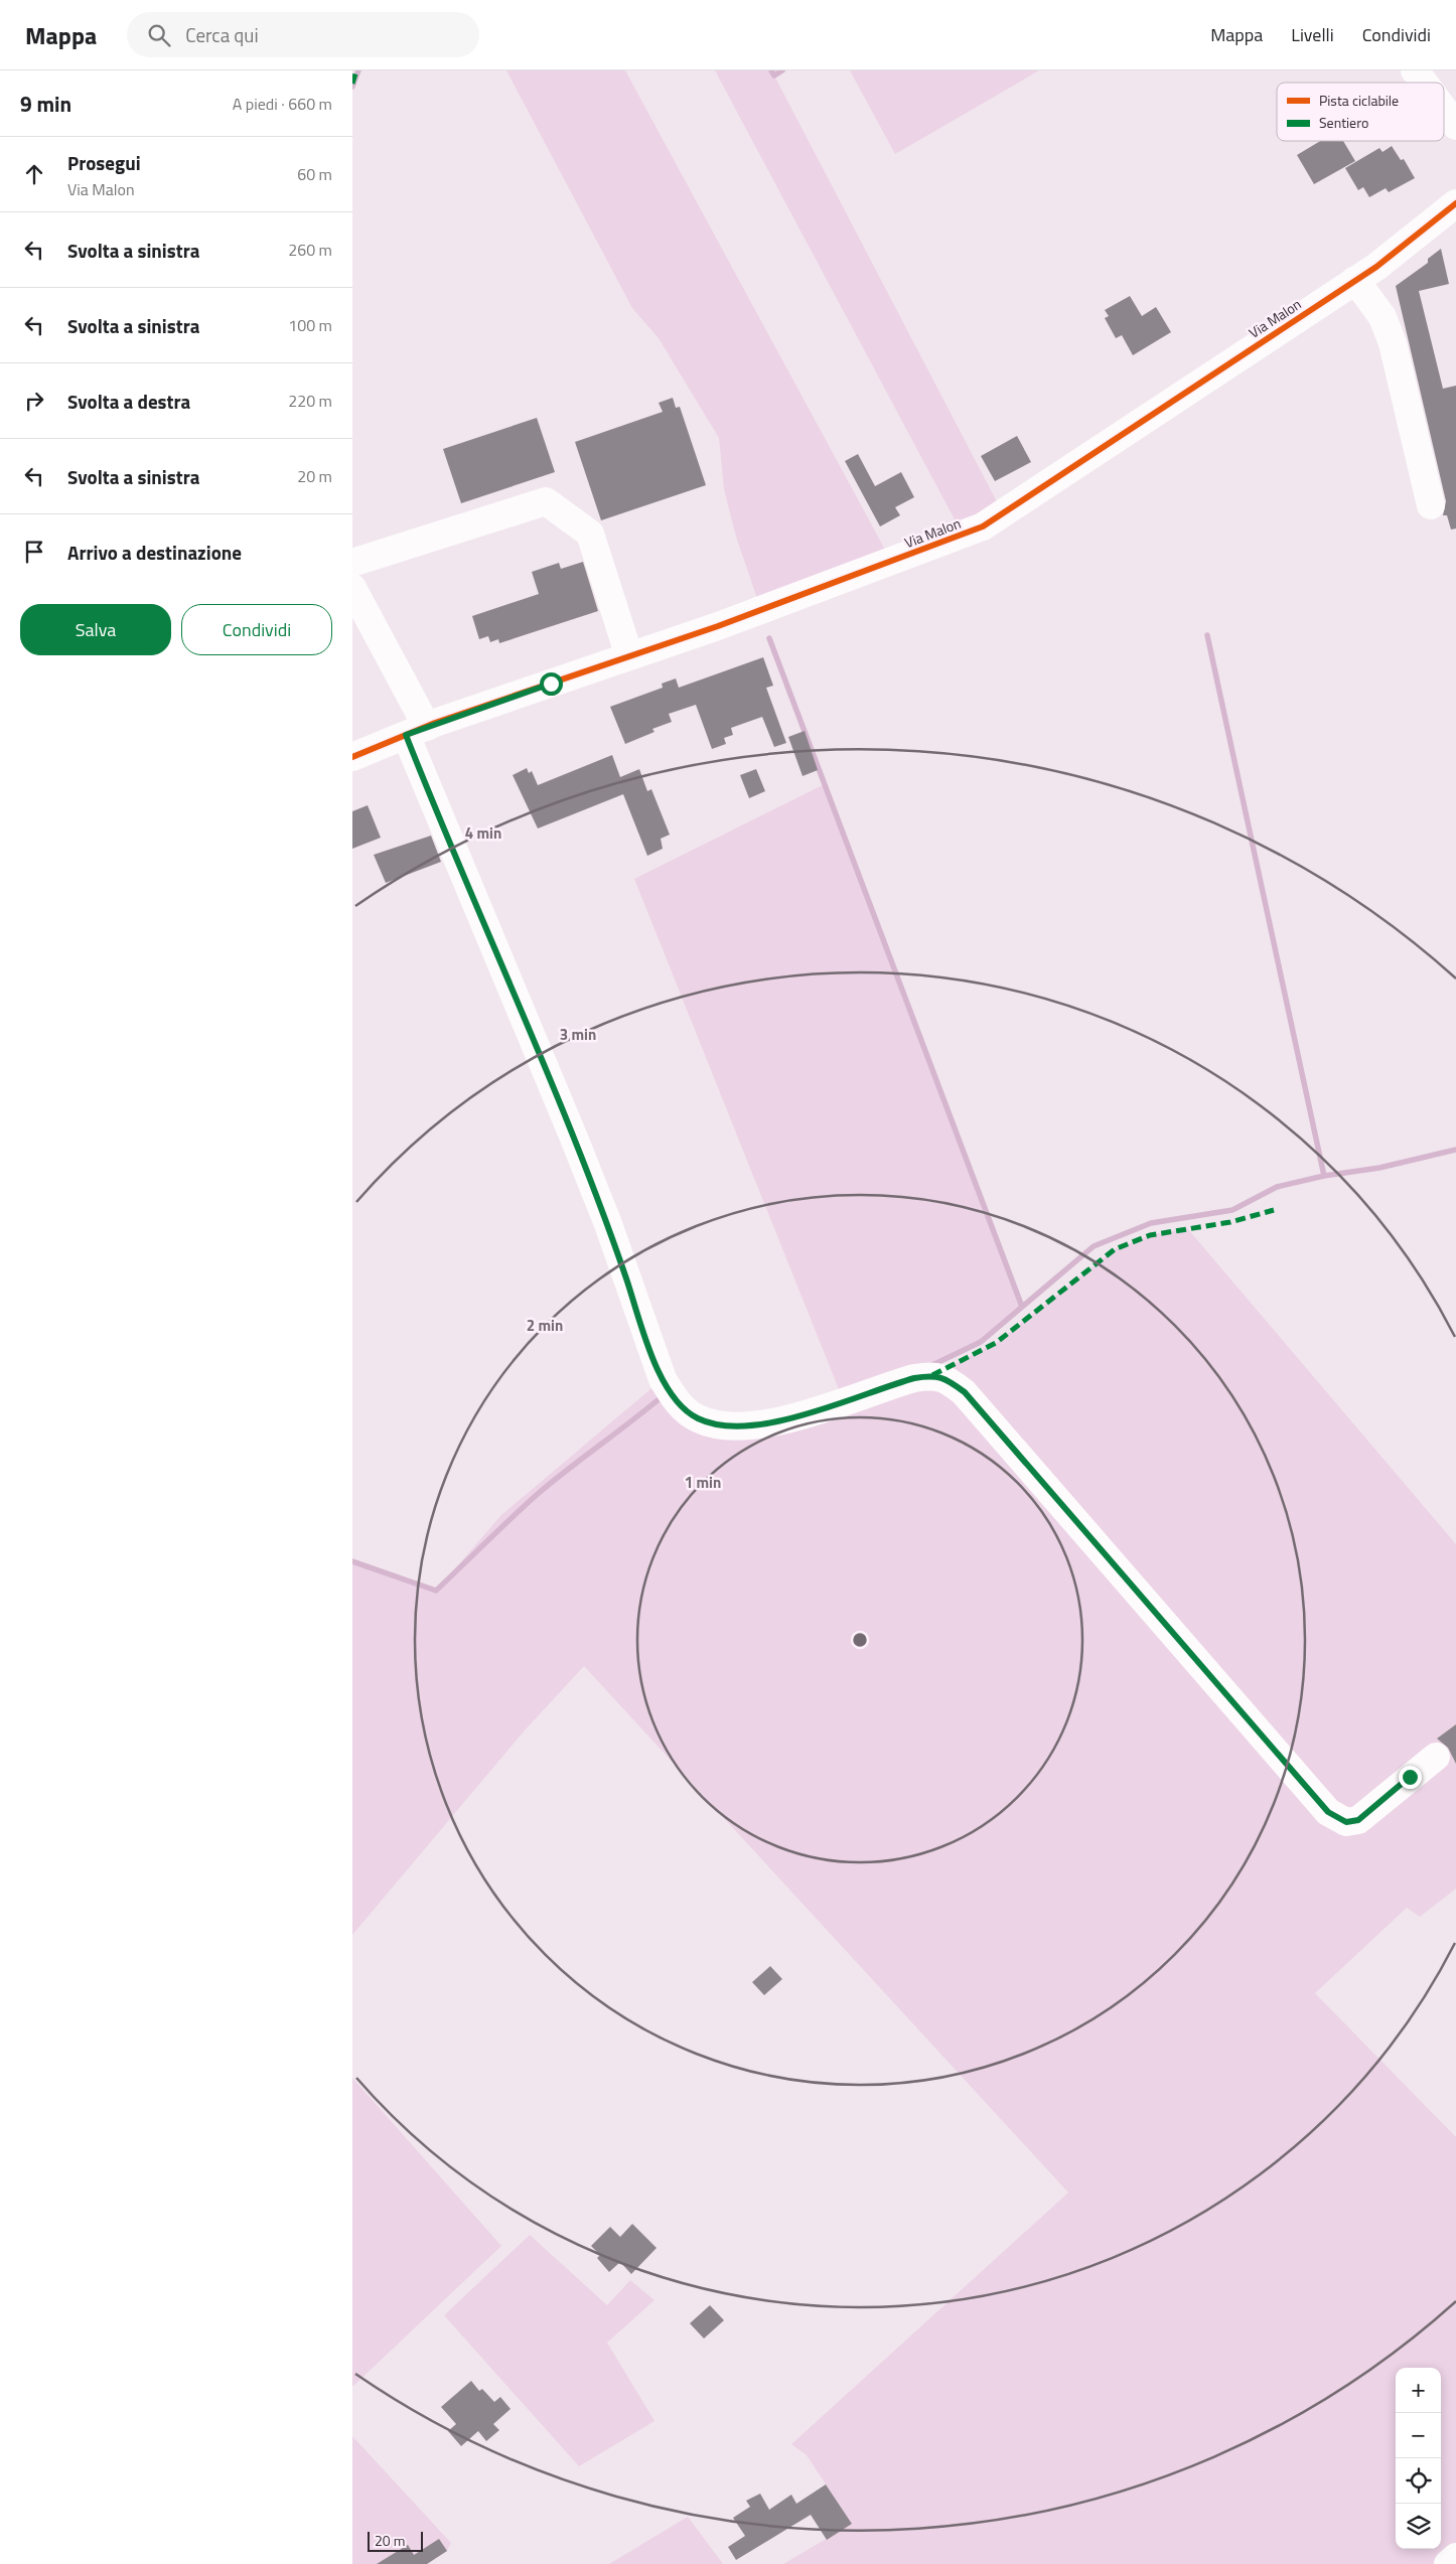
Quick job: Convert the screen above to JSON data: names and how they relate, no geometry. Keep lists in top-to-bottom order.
{
  "streets": {
    "street": ["Via Malon"]
  },
  "legend": ["Pista ciclabile", "Sentiero"],
  "scale_bar": "20 m",
  "page": {
    "header": "Mappa",
    "search": "Cerca qui",
    "nav": ["Mappa", "Livelli", "Condividi"],
    "heading": ["9 min", "A piedi · 660 m"],
    "list": [
      ["Prosegui", "Via Malon", "60 m"],
      ["Svolta a sinistra", "260 m"],
      ["Svolta a sinistra", "100 m"],
      ["Svolta a destra", "220 m"],
      ["Svolta a sinistra", "20 m"],
      "Arrivo a destinazione"
    ],
    "buttons": ["Salva", "Condividi"],
    "map_buttons": ["+", "−"],
    "scale": "20 m"
  },
  "rings": [
    "4 min",
    "3 min",
    "2 min",
    "1 min"
  ]
}
